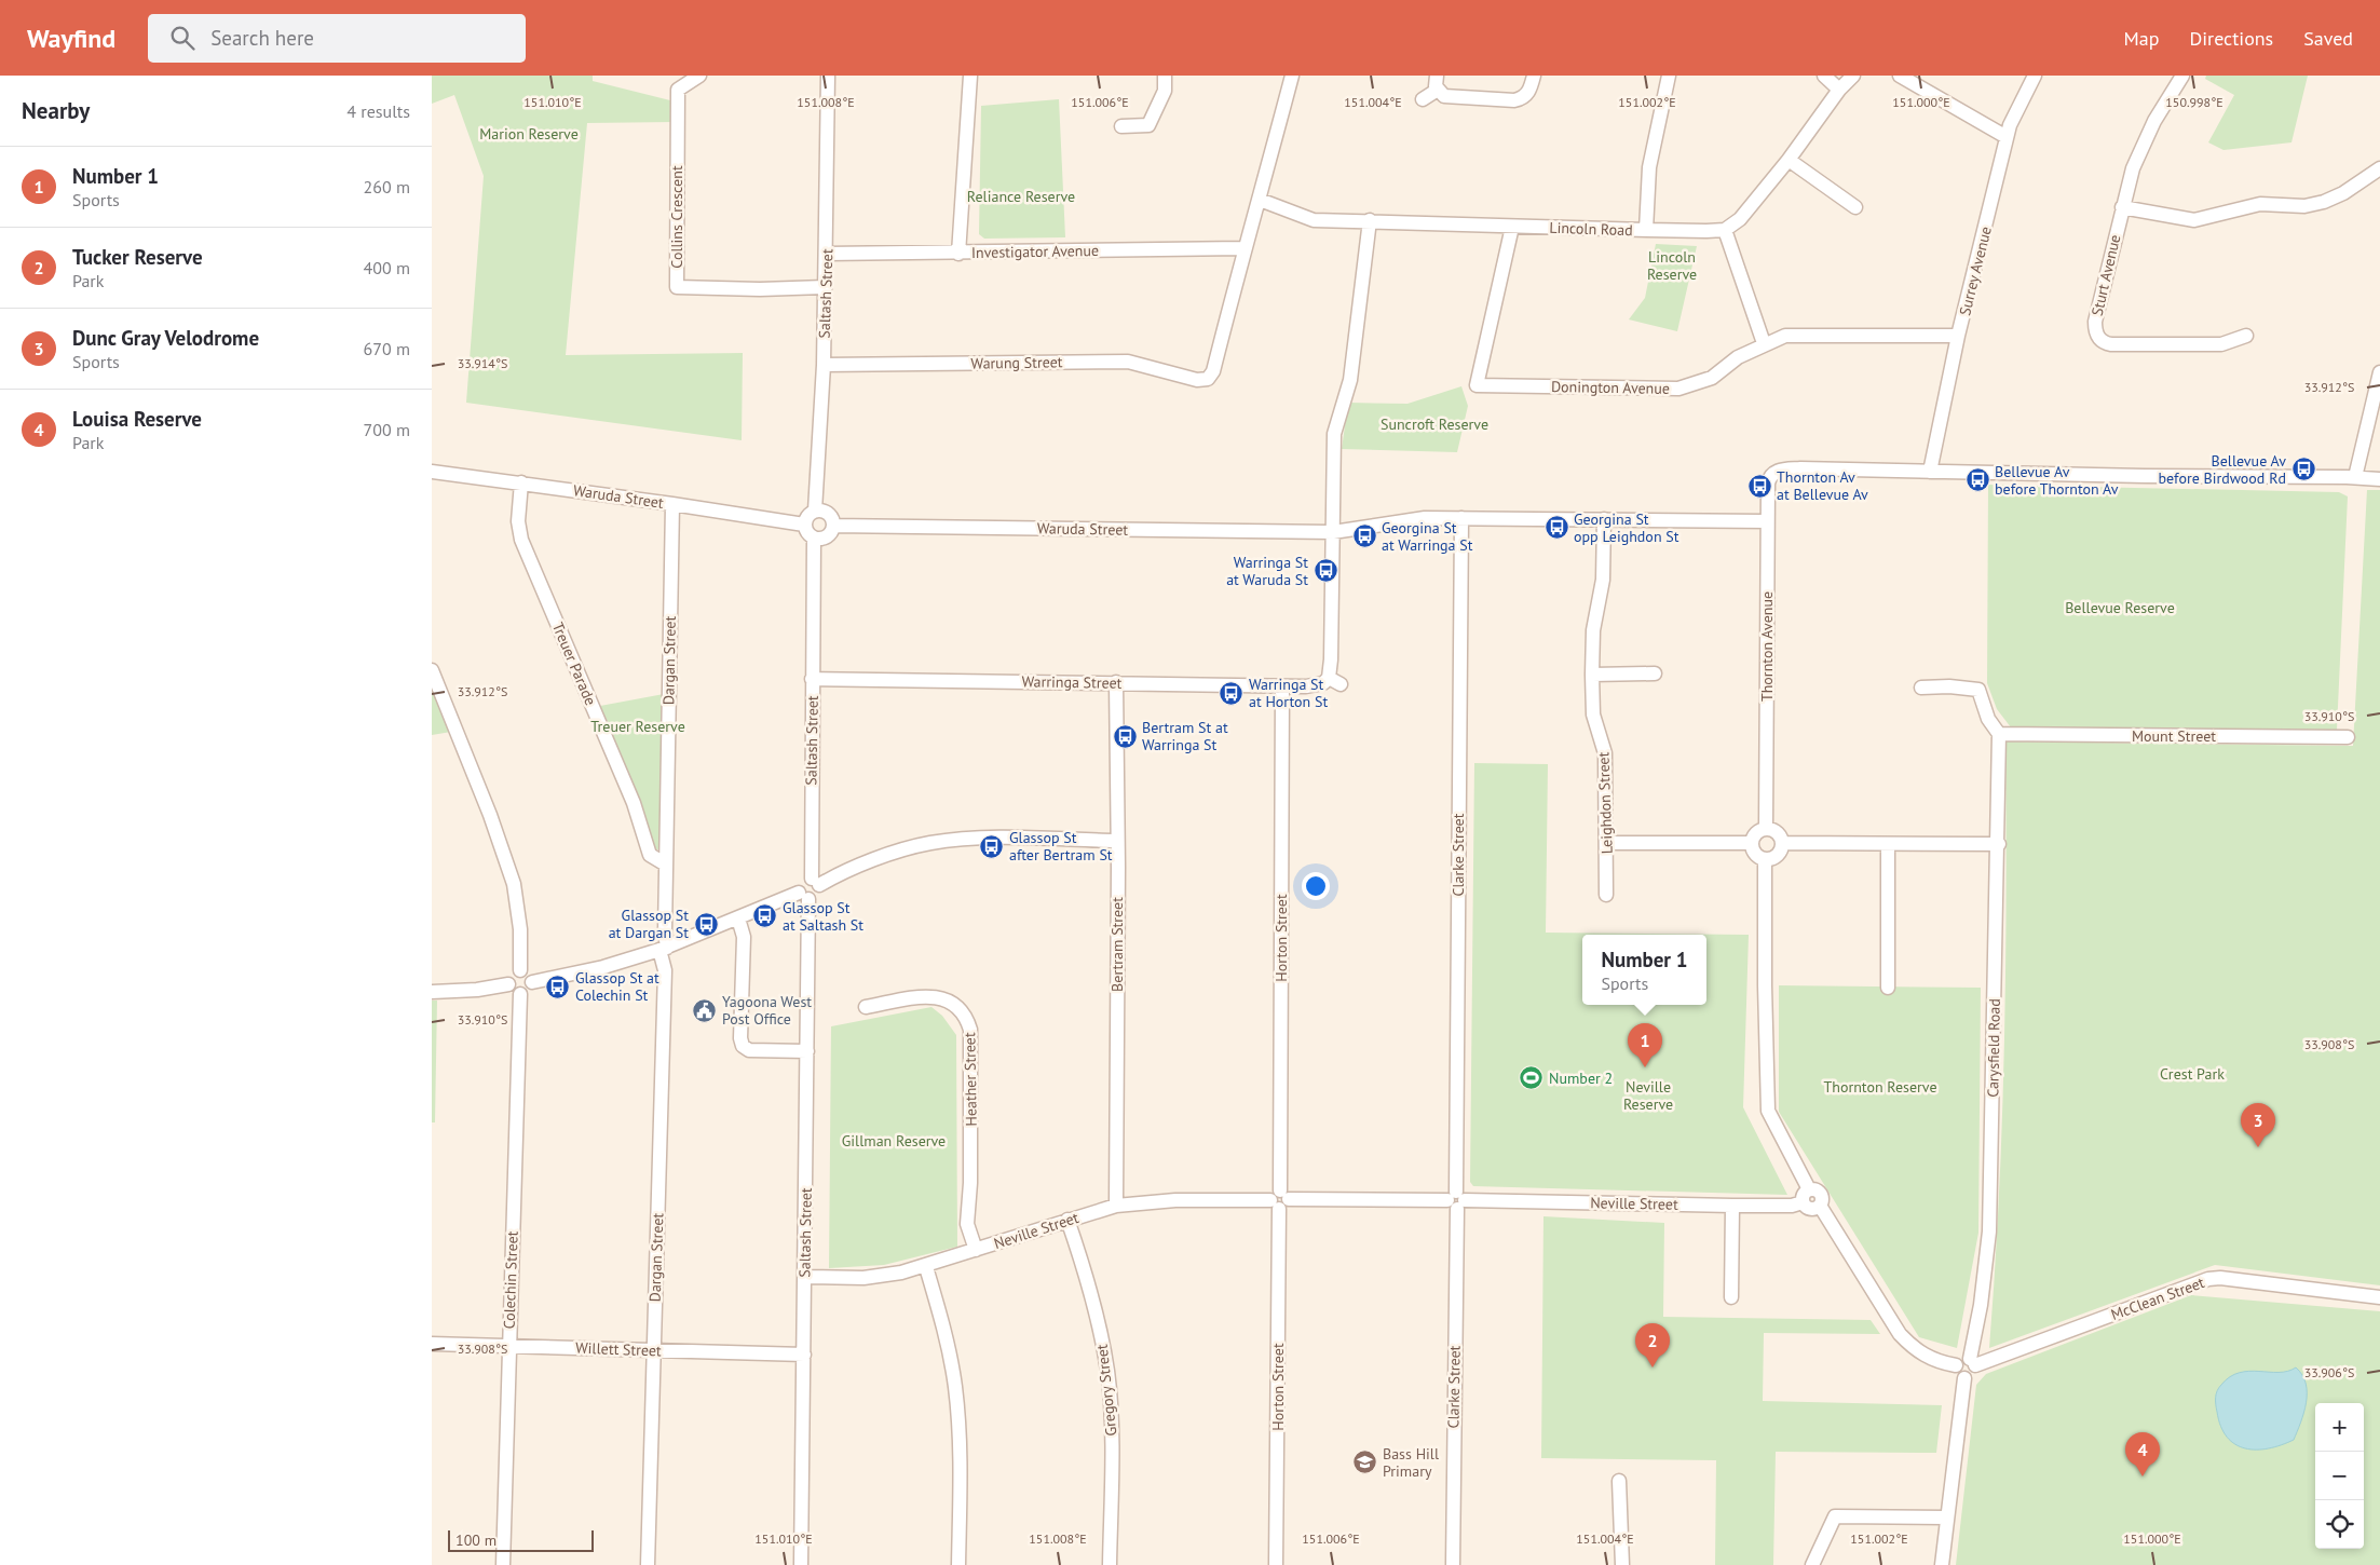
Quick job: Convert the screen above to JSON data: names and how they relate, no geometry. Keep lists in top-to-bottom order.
{
  "streets": {
    "street": [
      "Collins Crescent",
      "Lincoln Road",
      "Investigator Avenue",
      "Surrey Avenue",
      "Sturt Avenue",
      "Saltash Street",
      "Warung Street",
      "Donington Avenue",
      "Waruda Street",
      "Thornton Avenue",
      "Dargan Street",
      "Treuer Parade",
      "Warringa Street",
      "Mount Street",
      "Leighdon Street",
      "Clarke Street",
      "Horton Street",
      "Bertram Street",
      "Carysfield Road",
      "Heather Street",
      "Neville Street",
      "Colechin Street",
      "McClean Street",
      "Willett Street",
      "Gregory Street"
    ]
  },
  "crossings": [
    ["Collins Crescent", "Saltash Street"],
    ["Lincoln Road", "Warung Street"],
    ["Lincoln Road", "Donington Avenue"],
    ["Lincoln Road", "Warringa Street"],
    ["Investigator Avenue", "Saltash Street"],
    ["Investigator Avenue", "Warung Street"],
    ["Surrey Avenue", "Donington Avenue"],
    ["Surrey Avenue", "Thornton Avenue"],
    ["Saltash Street", "Warung Street"],
    ["Saltash Street", "Waruda Street"],
    ["Saltash Street", "Warringa Street"],
    ["Saltash Street", "Neville Street"],
    ["Saltash Street", "Willett Street"],
    ["Waruda Street", "Thornton Avenue"],
    ["Waruda Street", "Dargan Street"],
    ["Waruda Street", "Treuer Parade"],
    ["Waruda Street", "Warringa Street"],
    ["Waruda Street", "Leighdon Street"],
    ["Waruda Street", "Clarke Street"],
    ["Dargan Street", "Treuer Parade"],
    ["Dargan Street", "Willett Street"],
    ["Warringa Street", "Horton Street"],
    ["Warringa Street", "Bertram Street"],
    ["Mount Street", "Carysfield Road"],
    ["Clarke Street", "Neville Street"],
    ["Horton Street", "Neville Street"],
    ["Bertram Street", "Neville Street"],
    ["Carysfield Road", "McClean Street"],
    ["Heather Street", "Neville Street"],
    ["Neville Street", "Gregory Street"],
    ["Colechin Street", "Willett Street"]
  ],
  "parks": [
    "Marion Reserve",
    "Reliance Reserve",
    "Lincoln Reserve",
    "Suncroft Reserve",
    "Bellevue Reserve",
    "Treuer Reserve",
    "Crest Park",
    "Neville Reserve",
    "Thornton Reserve",
    "Gillman Reserve"
  ],
  "places": {
    "bus stop": [
      "Bellevue Av before Birdwood Rd",
      "Bellevue Av before Thornton Av",
      "Thornton Av at Bellevue Av",
      "Georgina St opp Leighdon St",
      "Georgina St at Warringa St",
      "Warringa St at Waruda St",
      "Warringa St at Horton St",
      "Bertram St at Warringa St",
      "Glassop St after Bertram St",
      "Glassop St at Saltash St",
      "Glassop St at Dargan St",
      "Glassop St at Colechin St"
    ],
    "public building": ["Yagoona West Post Office"],
    "sports": ["Number 2"],
    "school or university": ["Bass Hill Primary"]
  },
  "scale_bar": "100 m",
  "page": {
    "header": "Wayfind",
    "search": "Search here",
    "nav": ["Map", "Directions", "Saved"],
    "heading": ["Nearby", "4 results"],
    "list": [
      {
        "mark": "1",
        "name": "Number 1",
        "note": "Sports",
        "value": "260 m"
      },
      {
        "mark": "2",
        "name": "Tucker Reserve",
        "note": "Park",
        "value": "400 m"
      },
      {
        "mark": "3",
        "name": "Dunc Gray Velodrome",
        "note": "Sports",
        "value": "670 m"
      },
      {
        "mark": "4",
        "name": "Louisa Reserve",
        "note": "Park",
        "value": "700 m"
      }
    ],
    "popup": ["Number 1", "Sports"],
    "pins": [
      "1",
      "3",
      "2",
      "4"
    ],
    "map_buttons": ["+", "−"],
    "scale": "100 m"
  },
  "coordinates": [
    "150.998°E",
    "151.010°E",
    "151.008°E",
    "151.006°E",
    "151.004°E",
    "151.002°E",
    "151.000°E",
    "33.914°S",
    "33.912°S",
    "33.910°S",
    "33.908°S",
    "33.906°S"
  ]
}
